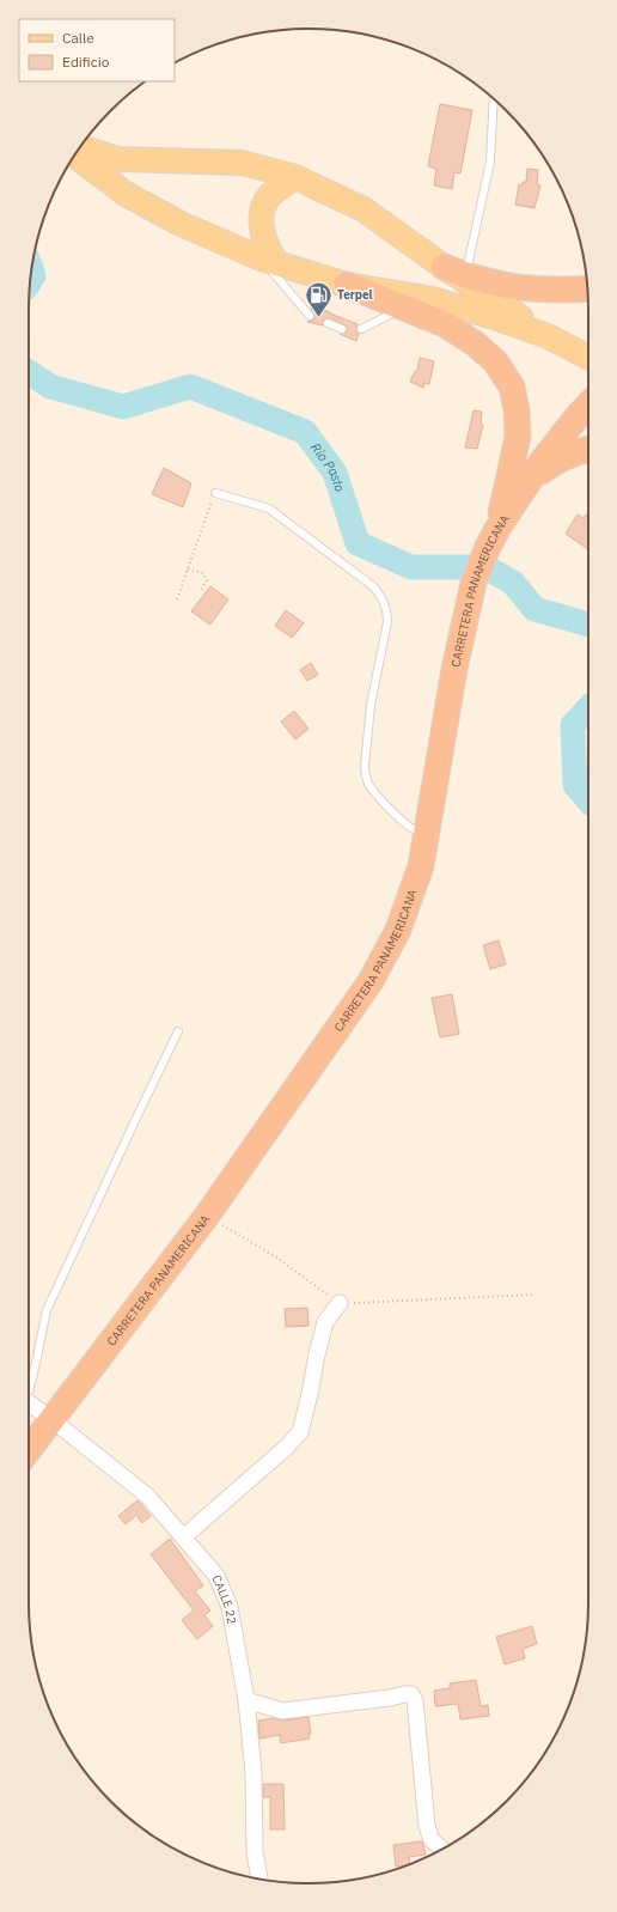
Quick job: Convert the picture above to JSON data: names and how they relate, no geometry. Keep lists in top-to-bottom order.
{
  "streets": {
    "highway": ["CARRETERA PANAMERICANA"],
    "street": ["CALLE 22"]
  },
  "crossings": [
    ["CARRETERA PANAMERICANA", "CALLE 22"]
  ],
  "water": ["Río Pasto"],
  "places": {
    "fuel station": ["Terpel"]
  },
  "legend": ["Calle", "Edificio"]
}
